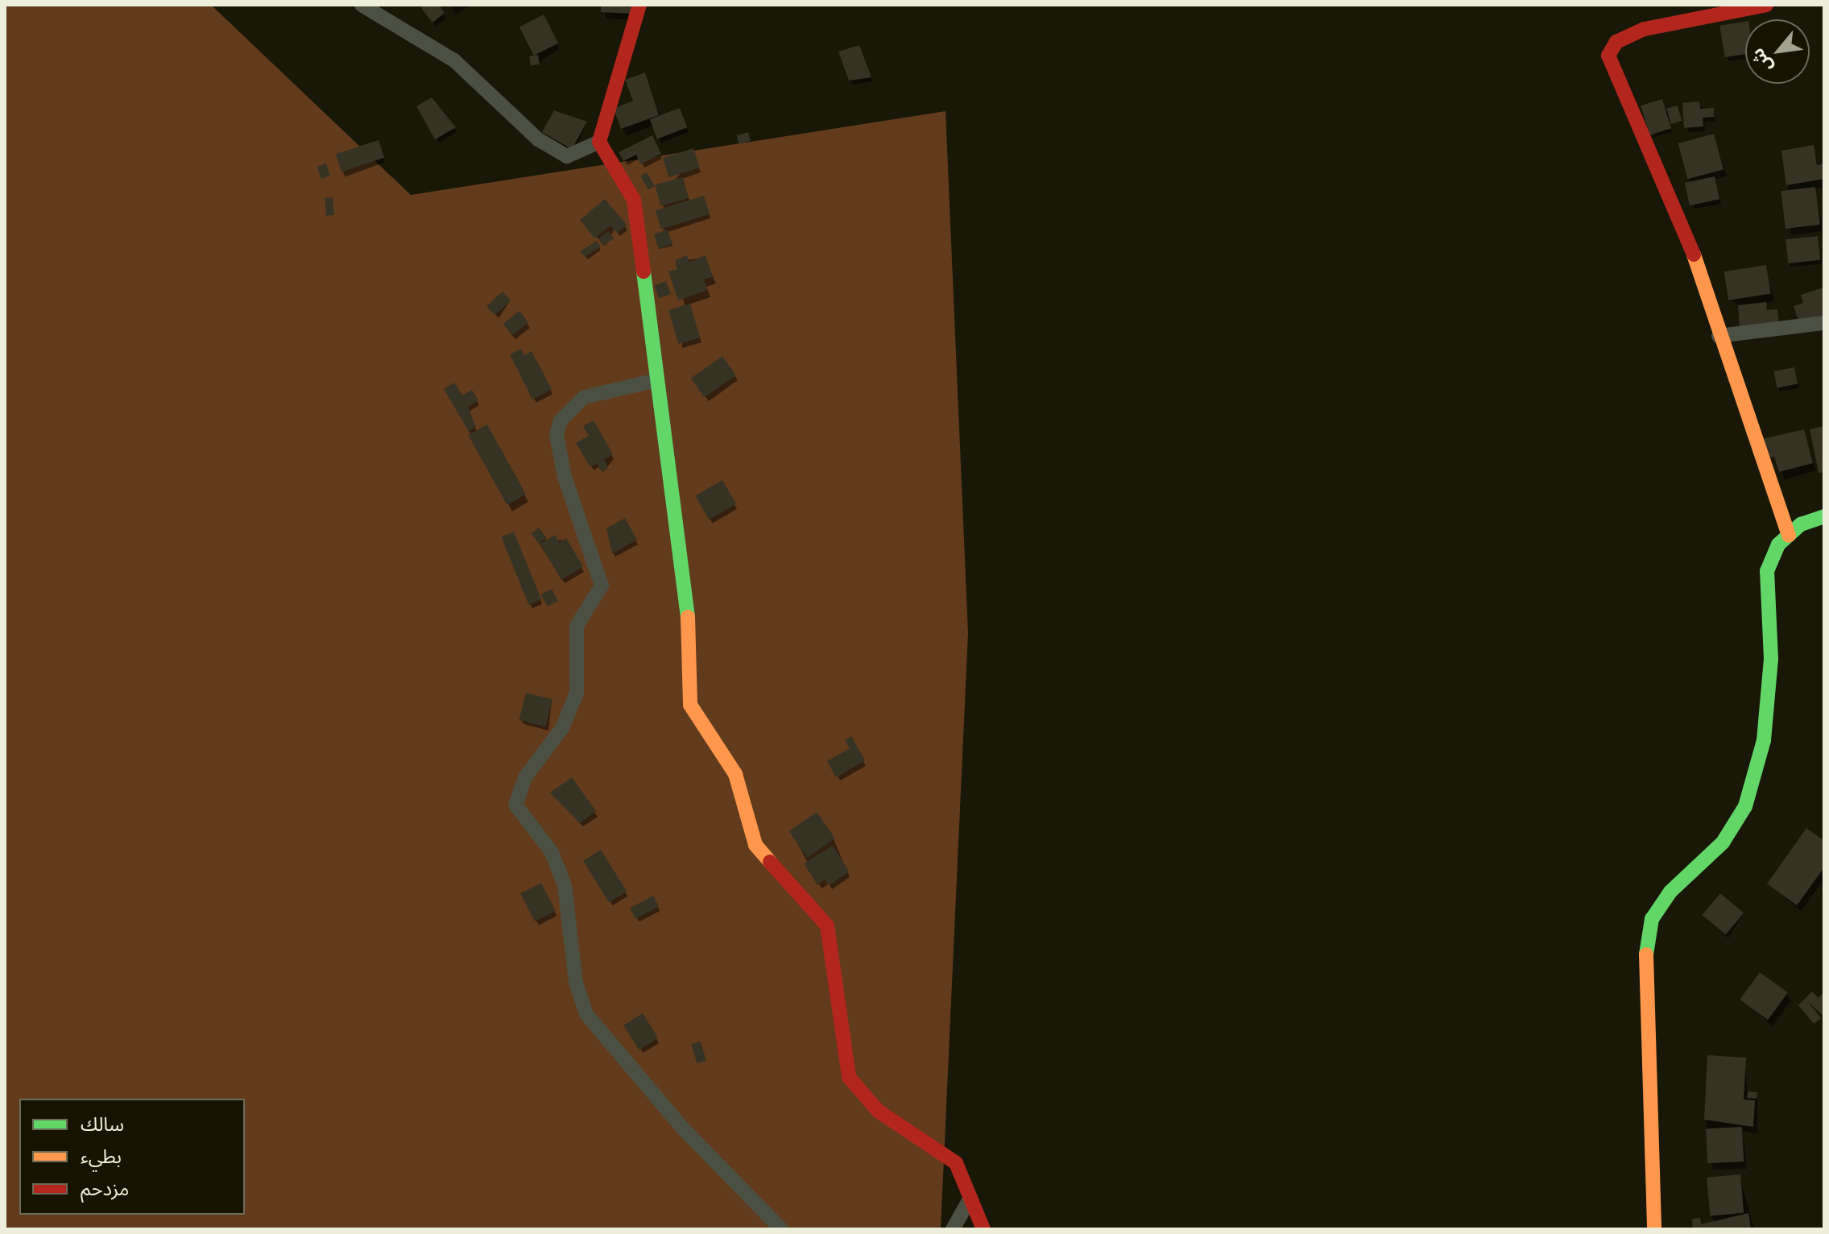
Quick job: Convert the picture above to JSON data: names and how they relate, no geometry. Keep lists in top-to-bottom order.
{
  "legend": ["سالك", "بطيء", "مزدحم"],
  "north": "bottom left"
}
